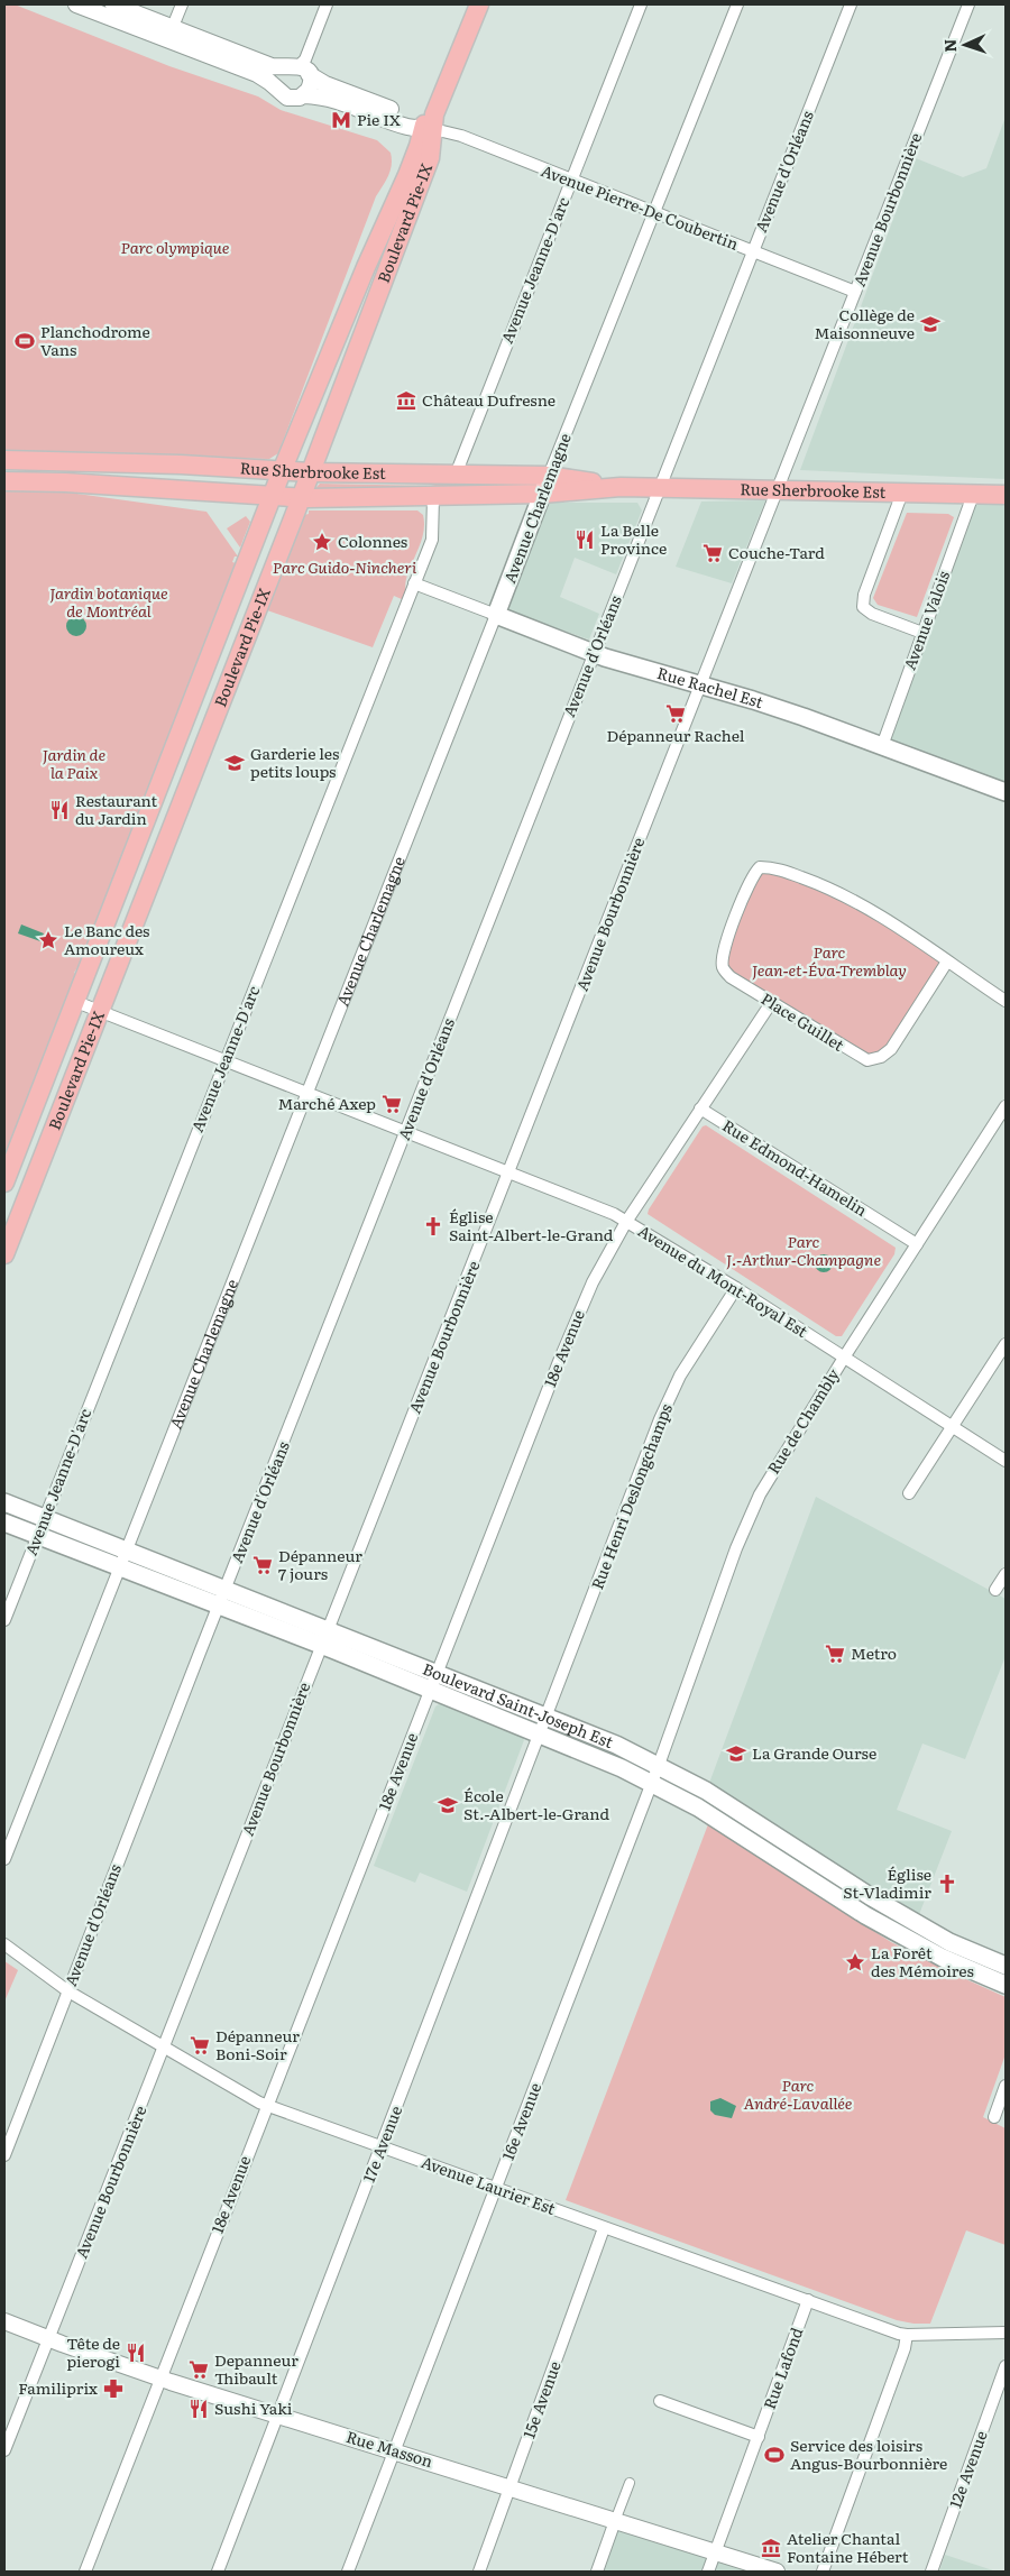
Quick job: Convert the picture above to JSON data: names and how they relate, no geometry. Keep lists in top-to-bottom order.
{
  "streets": {
    "main road": [
      "Boulevard Pie-IX",
      "Rue Sherbrooke Est",
      "Avenue Charlemagne",
      "Rue Rachel Est",
      "Boulevard Saint-Joseph Est"
    ],
    "street": [
      "Avenue d'Orléans",
      "Avenue Pierre-De Coubertin",
      "Avenue Bourbonnière",
      "Avenue Jeanne-D'arc",
      "Avenue Valois",
      "Place Guillet",
      "Rue Edmond-Hamelin",
      "Avenue du Mont-Royal Est",
      "18e Avenue",
      "Rue de Chambly",
      "Rue Henri Deslongchamps",
      "16e Avenue",
      "17e Avenue",
      "Avenue Laurier Est",
      "Rue Lafond",
      "15e Avenue",
      "Rue Masson",
      "12e Avenue"
    ]
  },
  "crossings": [
    ["Avenue d'Orléans", "Avenue Pierre-De Coubertin"],
    ["Avenue d'Orléans", "Rue Sherbrooke Est"],
    ["Avenue d'Orléans", "Rue Rachel Est"],
    ["Avenue d'Orléans", "Avenue du Mont-Royal Est"],
    ["Avenue d'Orléans", "Boulevard Saint-Joseph Est"],
    ["Avenue d'Orléans", "Avenue Laurier Est"],
    ["Avenue Pierre-De Coubertin", "Avenue Bourbonnière"],
    ["Avenue Pierre-De Coubertin", "Boulevard Pie-IX"],
    ["Avenue Pierre-De Coubertin", "Avenue Jeanne-D'arc"],
    ["Avenue Pierre-De Coubertin", "Avenue Charlemagne"],
    ["Avenue Bourbonnière", "Rue Sherbrooke Est"],
    ["Avenue Bourbonnière", "Rue Rachel Est"],
    ["Avenue Bourbonnière", "Avenue du Mont-Royal Est"],
    ["Avenue Bourbonnière", "Boulevard Saint-Joseph Est"],
    ["Avenue Bourbonnière", "Avenue Laurier Est"],
    ["Avenue Bourbonnière", "Rue Masson"],
    ["Boulevard Pie-IX", "Rue Sherbrooke Est"],
    ["Boulevard Pie-IX", "Avenue du Mont-Royal Est"],
    ["Avenue Jeanne-D'arc", "Rue Sherbrooke Est"],
    ["Avenue Jeanne-D'arc", "Rue Rachel Est"],
    ["Avenue Jeanne-D'arc", "Avenue du Mont-Royal Est"],
    ["Avenue Jeanne-D'arc", "Boulevard Saint-Joseph Est"],
    ["Rue Sherbrooke Est", "Avenue Charlemagne"],
    ["Rue Sherbrooke Est", "Avenue Valois"],
    ["Avenue Charlemagne", "Rue Rachel Est"],
    ["Avenue Charlemagne", "Avenue du Mont-Royal Est"],
    ["Avenue Charlemagne", "Boulevard Saint-Joseph Est"],
    ["Avenue Valois", "Rue Rachel Est"],
    ["Place Guillet", "18e Avenue"],
    ["Rue Edmond-Hamelin", "18e Avenue"],
    ["Rue Edmond-Hamelin", "Rue de Chambly"],
    ["Avenue du Mont-Royal Est", "18e Avenue"],
    ["Avenue du Mont-Royal Est", "Rue de Chambly"],
    ["Avenue du Mont-Royal Est", "Rue Henri Deslongchamps"],
    ["18e Avenue", "Boulevard Saint-Joseph Est"],
    ["18e Avenue", "Avenue Laurier Est"],
    ["18e Avenue", "Rue Masson"],
    ["Rue de Chambly", "Boulevard Saint-Joseph Est"],
    ["Rue de Chambly", "16e Avenue"],
    ["Rue Henri Deslongchamps", "Boulevard Saint-Joseph Est"],
    ["Rue Henri Deslongchamps", "17e Avenue"],
    ["Boulevard Saint-Joseph Est", "16e Avenue"],
    ["Boulevard Saint-Joseph Est", "17e Avenue"],
    ["16e Avenue", "Avenue Laurier Est"],
    ["16e Avenue", "Rue Masson"],
    ["17e Avenue", "Avenue Laurier Est"],
    ["17e Avenue", "Rue Masson"],
    ["Avenue Laurier Est", "Rue Lafond"],
    ["Avenue Laurier Est", "15e Avenue"],
    ["Rue Lafond", "Rue Masson"],
    ["15e Avenue", "Rue Masson"]
  ],
  "parks": [
    "Parc olympique",
    "Parc Guido-Nincheri",
    "Jardin botanique de Montréal",
    "Jardin de la Paix",
    "Parc Jean-et-Éva-Tremblay",
    "Parc J.-Arthur-Champagne",
    "Parc André-Lavallée"
  ],
  "places": {
    "metro station": ["Pie IX"],
    "school or university": [
      "Collège de Maisonneuve",
      "Garderie les petits loups",
      "La Grande Ourse",
      "École St.-Albert-le-Grand"
    ],
    "sports": ["Planchodrome Vans", "Service des loisirs Angus-Bourbonnière"],
    "museum": ["Château Dufresne", "Atelier Chantal Fontaine Hébert"],
    "restaurant": [
      "La Belle Province",
      "Restaurant du Jardin",
      "Tête de pierogi",
      "Sushi Yaki"
    ],
    "place": ["Colonnes", "Le Banc des Amoureux", "La Forêt des Mémoires"],
    "supermarket": [
      "Couche-Tard",
      "Dépanneur Rachel",
      "Marché Axep",
      "Dépanneur 7 jours",
      "Metro",
      "Dépanneur Boni-Soir",
      "Depanneur Thibault"
    ],
    "church": ["Église Saint-Albert-le-Grand", "Église St-Vladimir"],
    "pharmacy": ["Familiprix"]
  },
  "north": "left"
}
